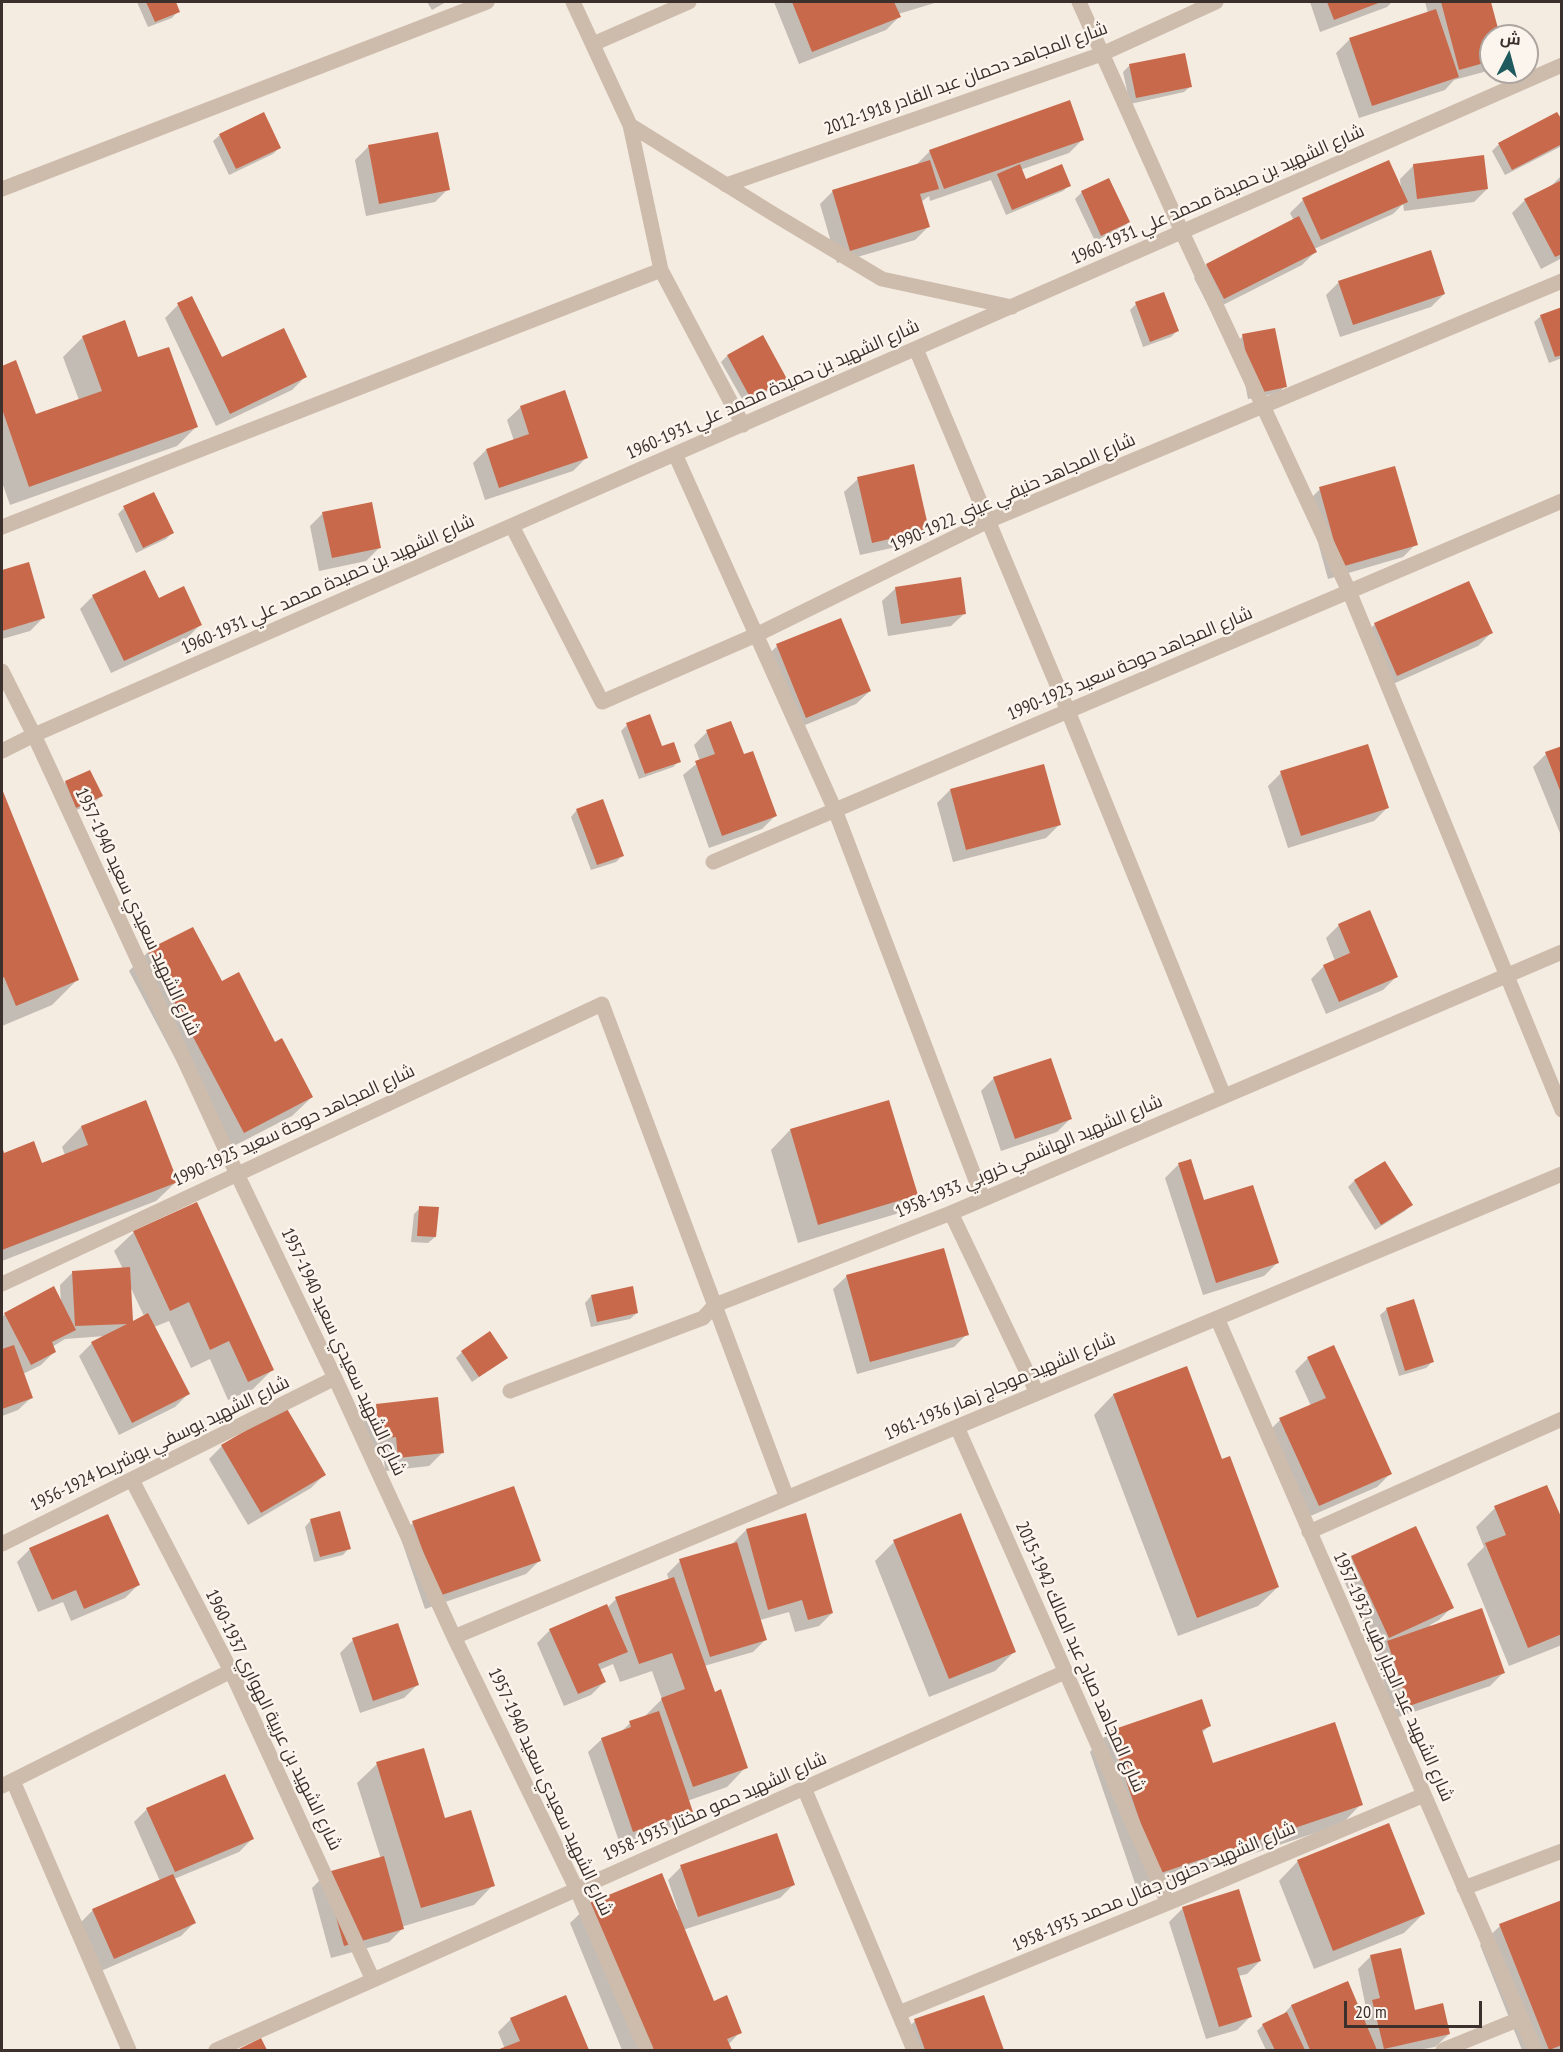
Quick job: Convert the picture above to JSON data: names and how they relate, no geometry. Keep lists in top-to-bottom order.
{
  "streets": {
    "street": [
      "شارع المجاهد دحمان عبد القادر 1918-2012",
      "شارع الشهيد بن حميدة محمد علي 1931-1960",
      "شارع المجاهد حنيفي عيني 1922-1990",
      "شارع المجاهد حوحة سعيد 1925-1990",
      "شارع الشهيد سعيدي سعيد 1940-1957",
      "شارع الشهيد الهاشمي خروبي 1933-1958",
      "شارع الشهيد موجاج زهار 1936-1961",
      "شارع الشهيد يوسفي بوشريط 1924-1956",
      "شارع المجاهد صباح عبد المالك 1942-2015",
      "شارع الشهيد عبد الجبار طيب 1932-1957",
      "شارع الشهيد بن عربية الهواري 1937-1960",
      "شارع الشهيد حمو مختار 1935-1958",
      "شارع الشهيد دحنون جفال محمد 1935-1958"
    ]
  },
  "crossings": [
    ["شارع الشهيد بن حميدة محمد علي 1931-1960", "شارع المجاهد حنيفي عيني 1922-1990"],
    ["شارع الشهيد بن حميدة محمد علي 1931-1960", "شارع الشهيد سعيدي سعيد 1940-1957"],
    ["شارع المجاهد حوحة سعيد 1925-1990", "شارع الشهيد سعيدي سعيد 1940-1957"],
    ["شارع المجاهد حوحة سعيد 1925-1990", "شارع الشهيد الهاشمي خروبي 1933-1958"],
    ["شارع الشهيد سعيدي سعيد 1940-1957", "شارع الشهيد موجاج زهار 1936-1961"],
    ["شارع الشهيد سعيدي سعيد 1940-1957", "شارع الشهيد يوسفي بوشريط 1924-1956"],
    ["شارع الشهيد سعيدي سعيد 1940-1957", "شارع الشهيد حمو مختار 1935-1958"],
    ["شارع الشهيد موجاج زهار 1936-1961", "شارع المجاهد صباح عبد المالك 1942-2015"],
    ["شارع الشهيد موجاج زهار 1936-1961", "شارع الشهيد عبد الجبار طيب 1932-1957"],
    ["شارع الشهيد يوسفي بوشريط 1924-1956", "شارع الشهيد بن عربية الهواري 1937-1960"],
    ["شارع المجاهد صباح عبد المالك 1942-2015", "شارع الشهيد حمو مختار 1935-1958"],
    ["شارع المجاهد صباح عبد المالك 1942-2015", "شارع الشهيد دحنون جفال محمد 1935-1958"],
    ["شارع الشهيد عبد الجبار طيب 1932-1957", "شارع الشهيد دحنون جفال محمد 1935-1958"],
    ["شارع الشهيد بن عربية الهواري 1937-1960", "شارع الشهيد حمو مختار 1935-1958"]
  ],
  "scale_bar": "20 m",
  "north": "top"
}
